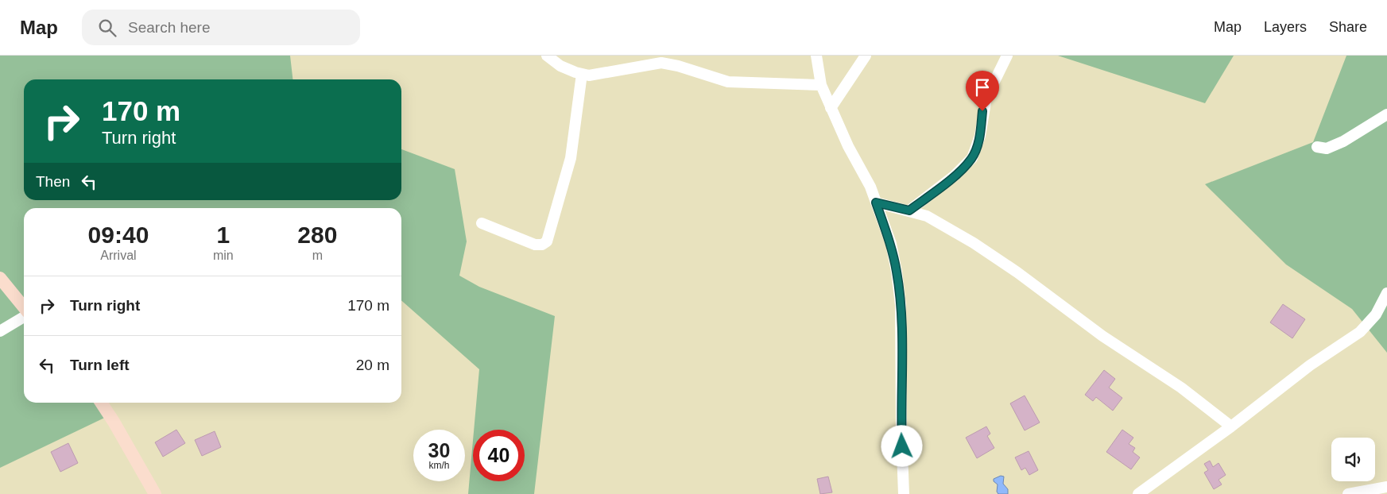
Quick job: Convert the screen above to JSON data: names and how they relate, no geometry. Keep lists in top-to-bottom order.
{
  "page": {
    "header": "Map",
    "search": "Search here",
    "nav": ["Map", "Layers", "Share"],
    "turn": ["170 m", "Turn right"],
    "then": "Then",
    "eta": [
      "09:40",
      "Arrival",
      "1",
      "min",
      "280",
      "m"
    ],
    "list": [
      {
        "name": "Turn right",
        "value": "170 m"
      },
      {
        "name": "Turn left",
        "value": "20 m"
      }
    ],
    "speed": "30 km/h",
    "limit": "40"
  }
}
